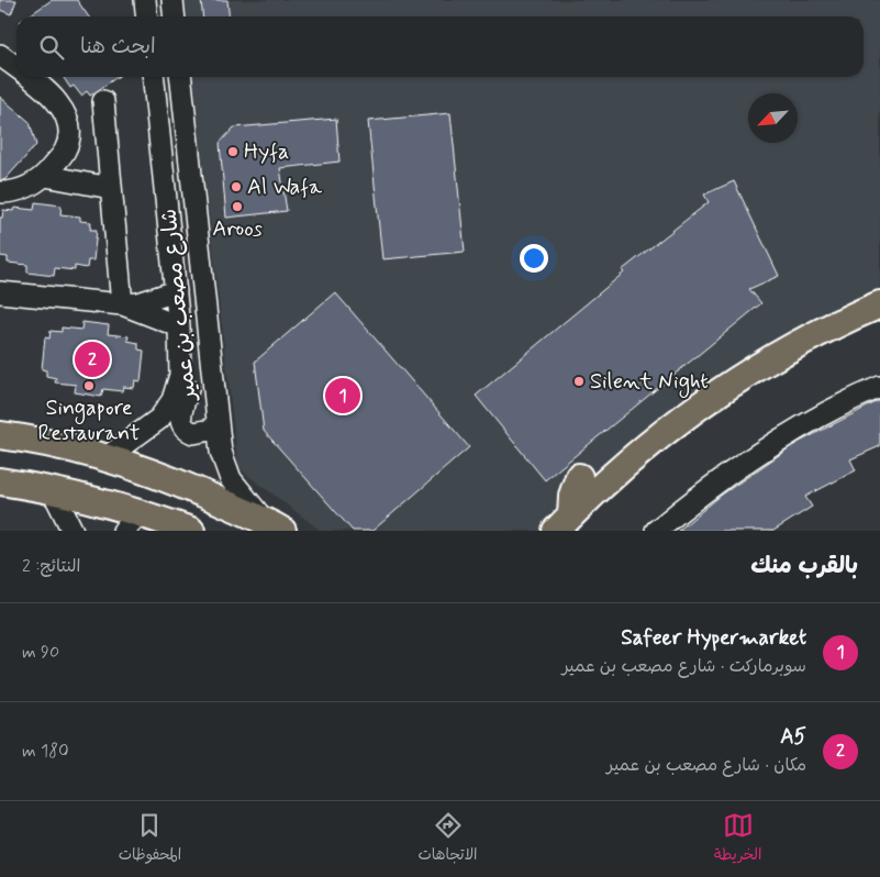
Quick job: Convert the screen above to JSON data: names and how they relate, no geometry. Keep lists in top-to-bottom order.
{
  "streets": {
    "street": ["شارع مصعب بن عمير"]
  },
  "places": [
    "Hyfa",
    "Al Wafa",
    "Aroos",
    "Silent Night",
    "Singapore Restaurant"
  ],
  "north": "bottom left",
  "page": {
    "search": "ابحث هنا",
    "pins": ["2", "1"],
    "heading": ["بالقرب منك", "النتائج: 2"],
    "list": [
      {
        "mark": "1",
        "name": "Safeer Hypermarket",
        "note": "سوبرماركت · شارع مصعب بن عمير",
        "value": "90 m"
      },
      {
        "mark": "2",
        "name": "A5",
        "note": "مكان · شارع مصعب بن عمير",
        "value": "180 m"
      }
    ],
    "nav": ["الخريطة", "الاتجاهات", "المحفوظات"]
  }
}
